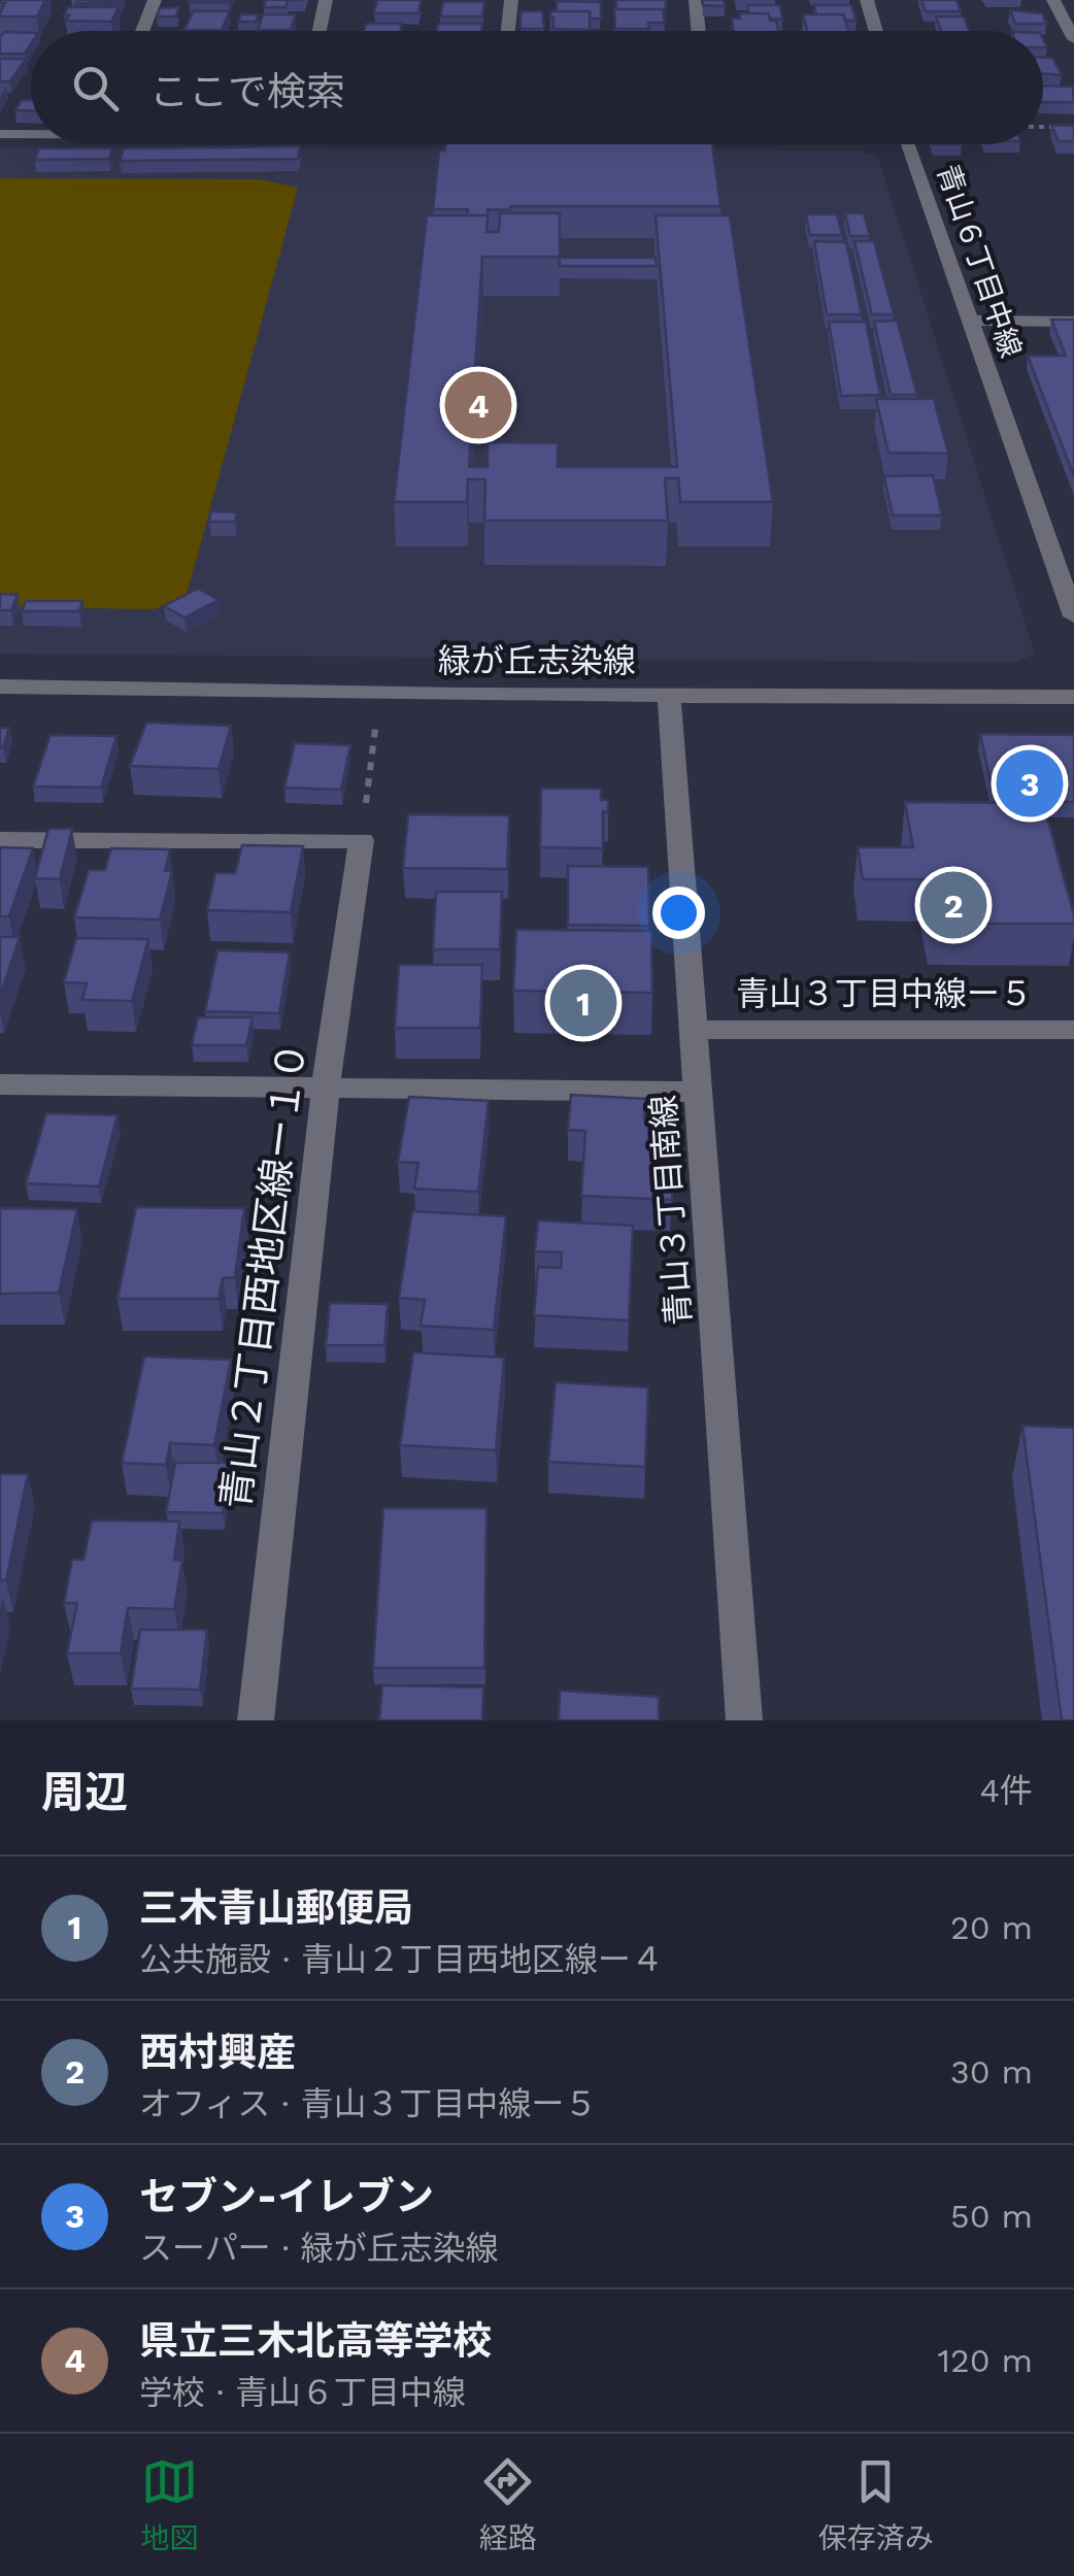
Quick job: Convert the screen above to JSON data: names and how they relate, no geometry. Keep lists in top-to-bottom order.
{
  "streets": {
    "street": [
      "青山６丁目中線",
      "緑が丘志染線",
      "青山３丁目中線ー５",
      "青山３丁目南線",
      "青山２丁目西地区線ー１０"
    ]
  },
  "crossings": [
    ["緑が丘志染線", "青山３丁目南線"],
    ["青山３丁目中線ー５", "青山３丁目南線"]
  ],
  "page": {
    "search": "ここで検索",
    "pins": [
      "4",
      "3",
      "2",
      "1"
    ],
    "heading": ["周辺", "4件"],
    "list": [
      {
        "mark": "1",
        "name": "三木青山郵便局",
        "note": "公共施設 · 青山２丁目西地区線ー４",
        "value": "20 m"
      },
      {
        "mark": "2",
        "name": "西村興産",
        "note": "オフィス · 青山３丁目中線ー５",
        "value": "30 m"
      },
      {
        "mark": "3",
        "name": "セブン-イレブン",
        "note": "スーパー · 緑が丘志染線",
        "value": "50 m"
      },
      {
        "mark": "4",
        "name": "県立三木北高等学校",
        "note": "学校 · 青山６丁目中線",
        "value": "120 m"
      }
    ],
    "nav": ["地図", "経路", "保存済み"]
  }
}
